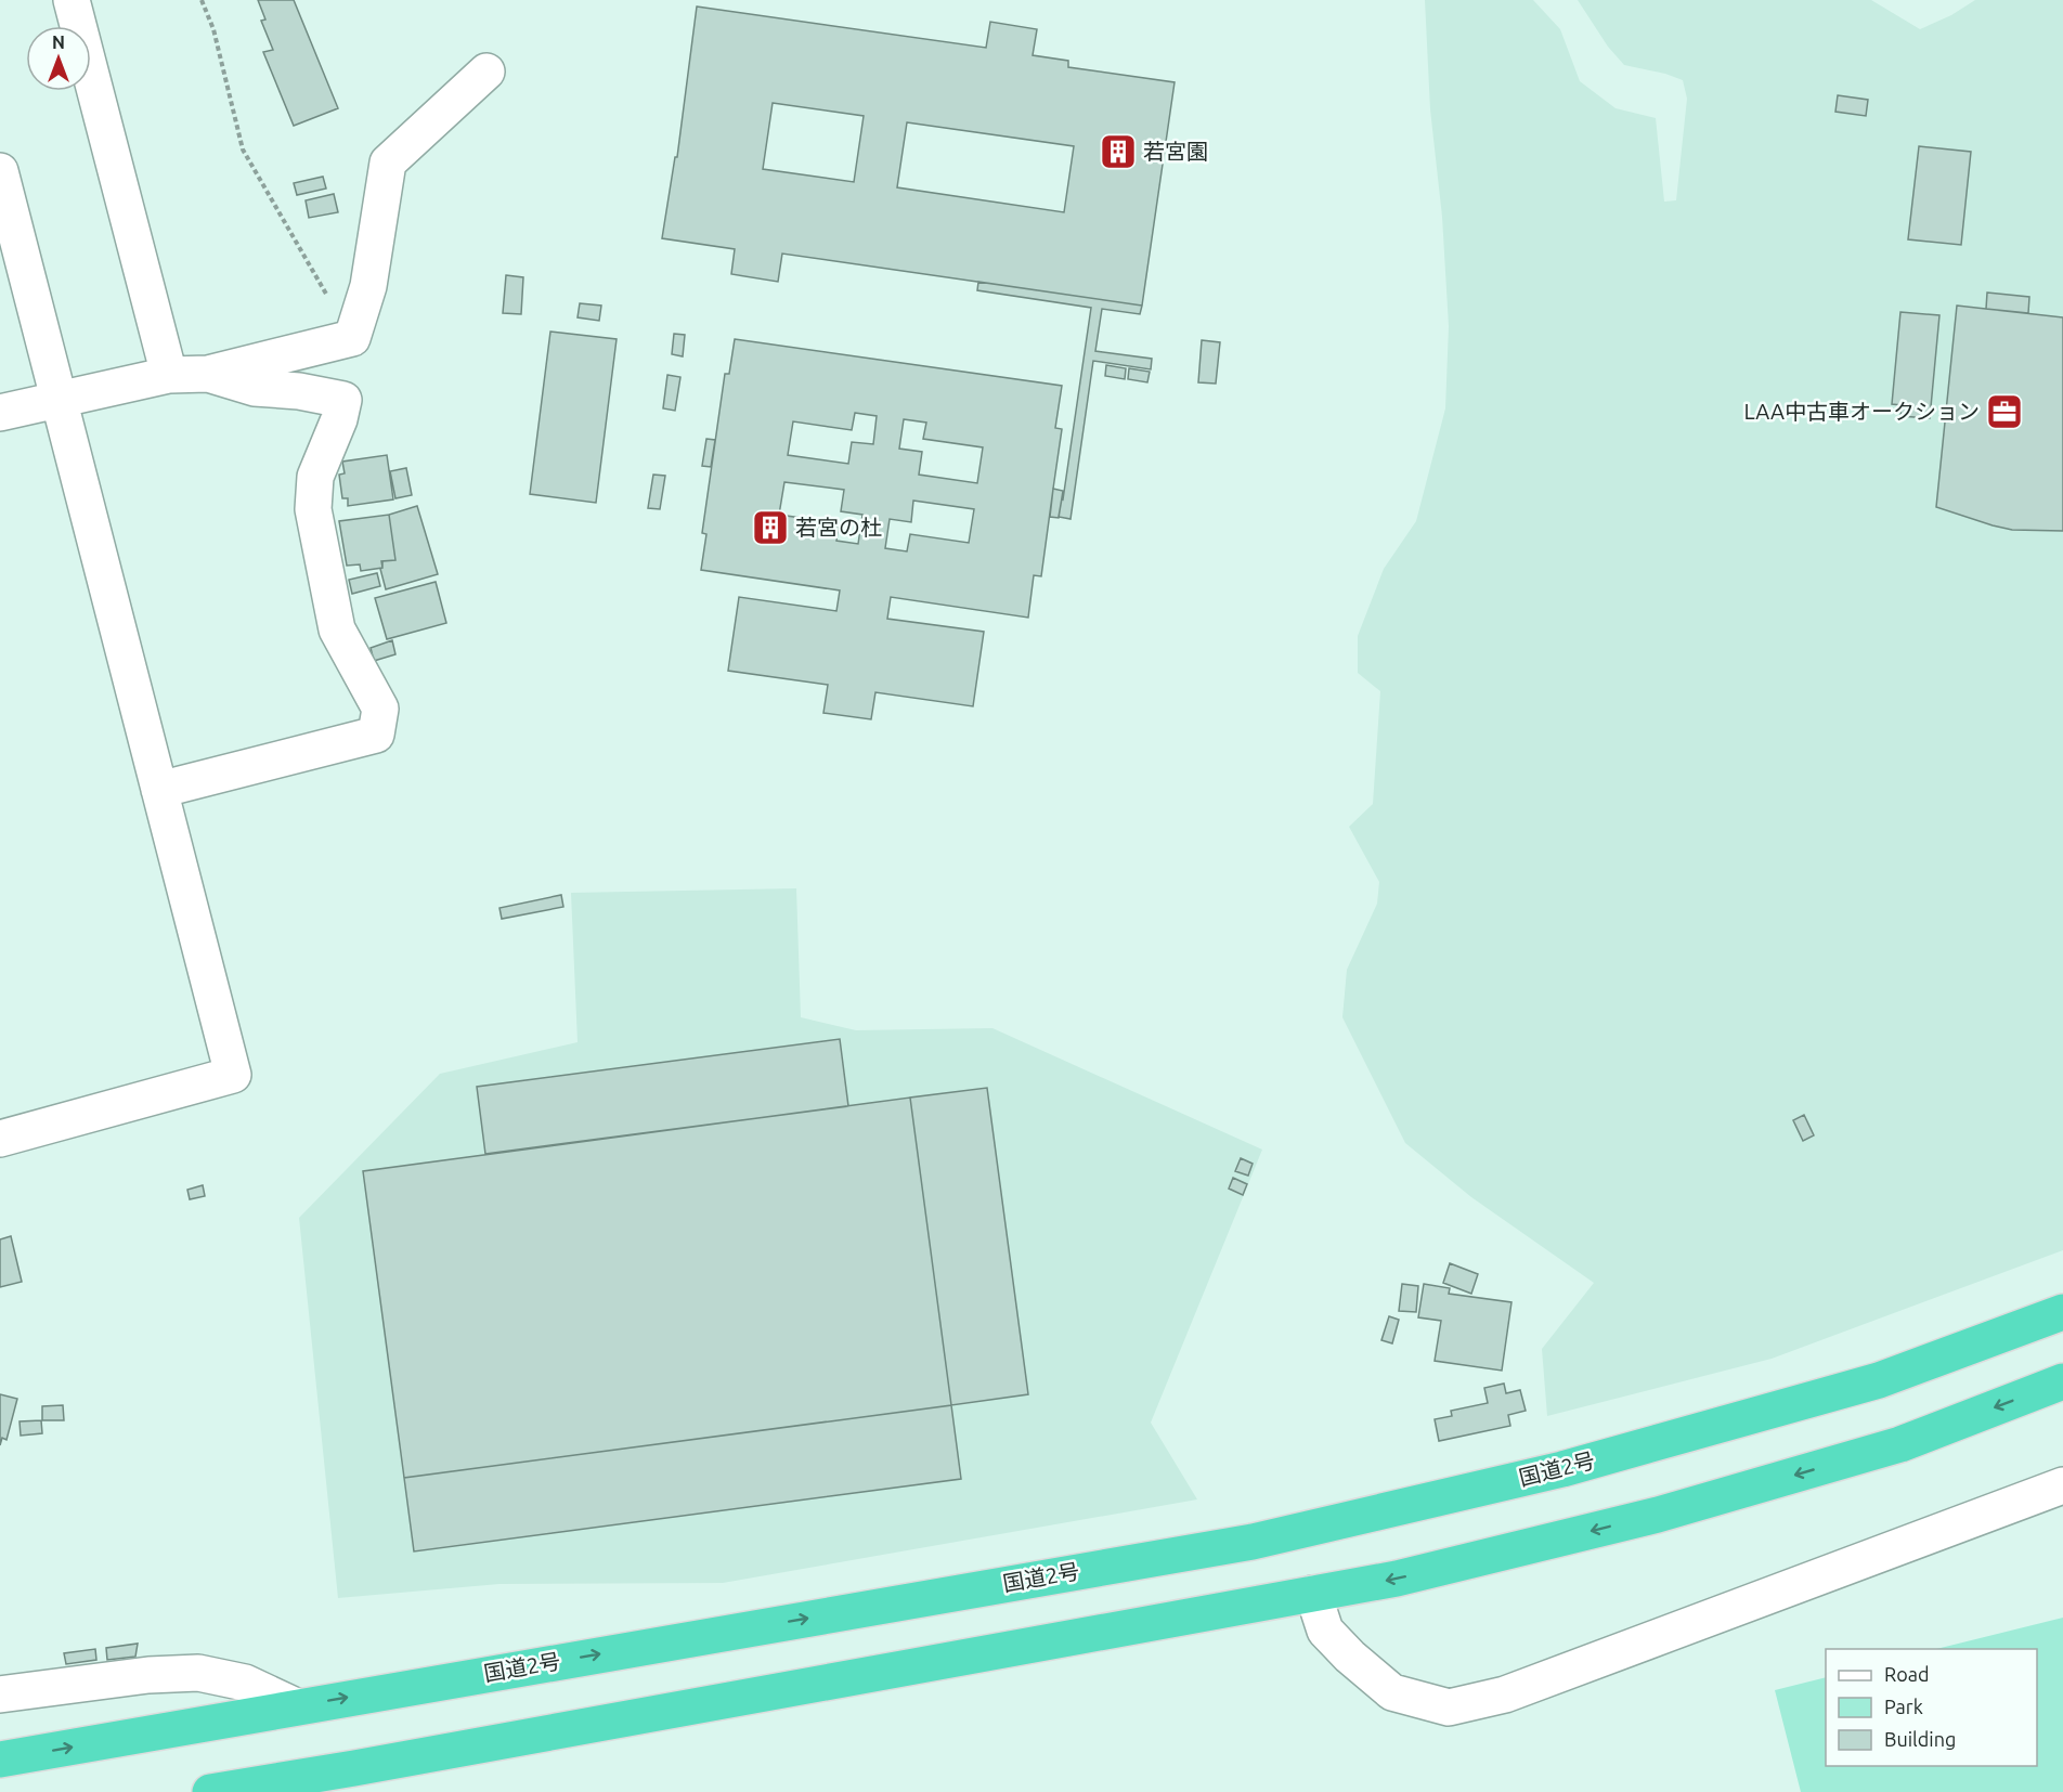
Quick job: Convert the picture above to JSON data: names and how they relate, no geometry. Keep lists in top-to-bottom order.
{
  "streets": {
    "highway": ["国道2号"]
  },
  "places": {
    "building": ["若宮園", "若宮の杜"],
    "office": ["LAA中古車オークション"]
  },
  "legend": ["Road", "Park", "Building"],
  "north": "top"
}
